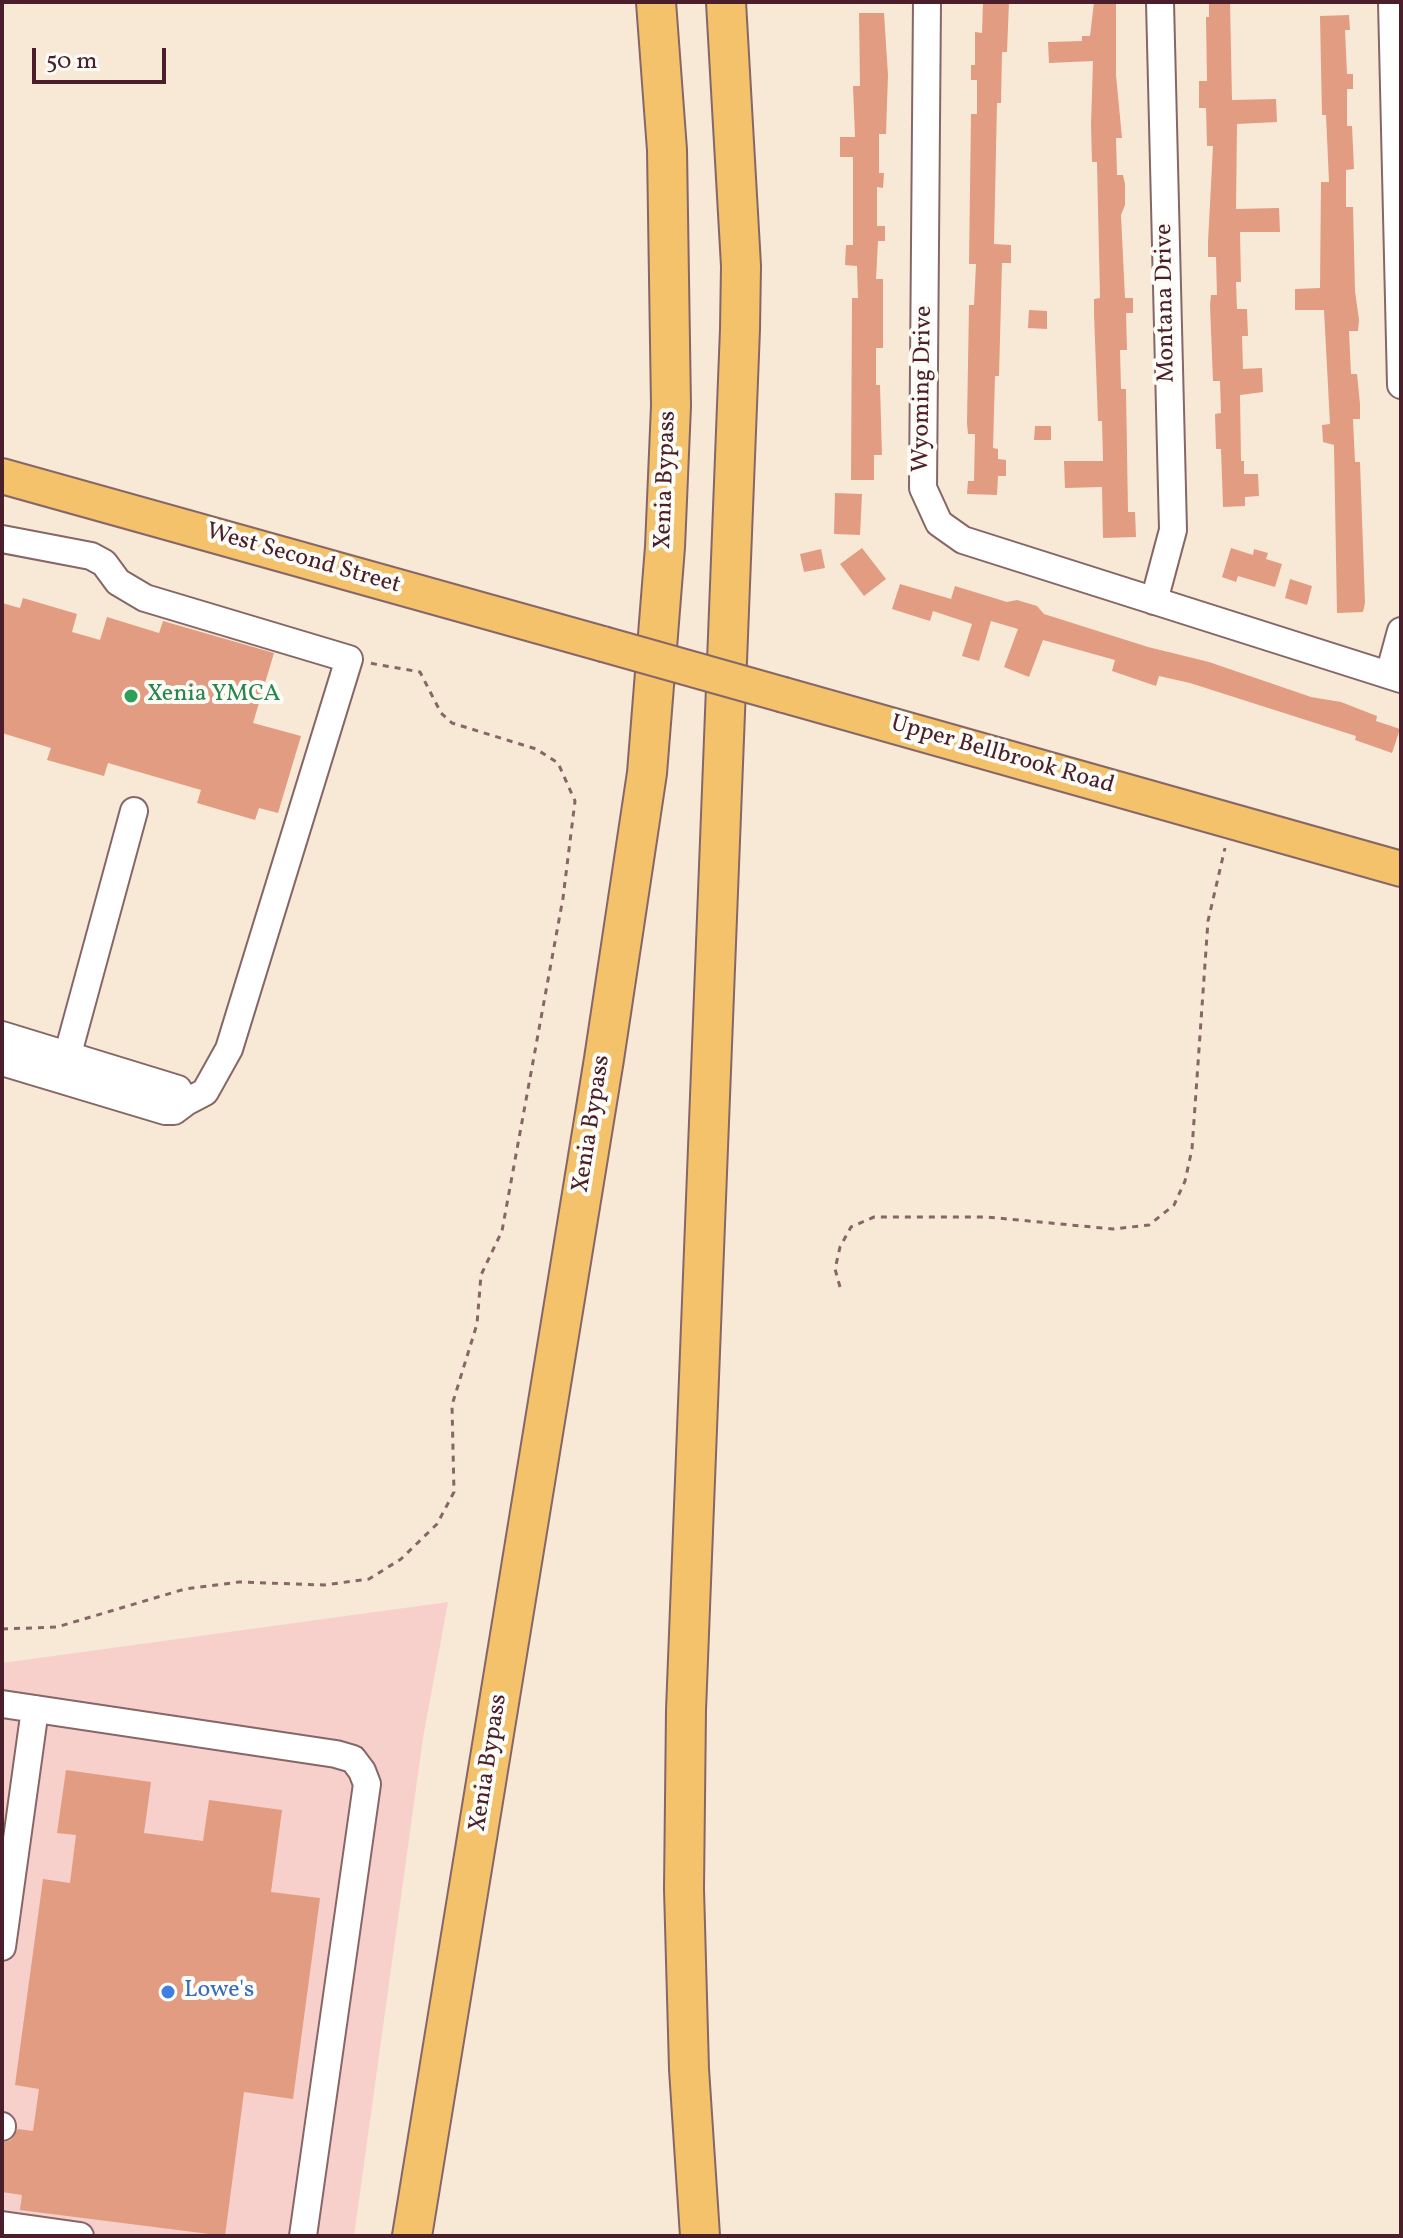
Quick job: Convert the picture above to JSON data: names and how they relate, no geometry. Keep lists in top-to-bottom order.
{
  "streets": {
    "highway": ["Xenia Bypass"],
    "main road": ["West Second Street", "Upper Bellbrook Road"],
    "street": ["Montana Drive", "Wyoming Drive"]
  },
  "crossings": [
    ["Montana Drive", "Wyoming Drive"],
    ["West Second Street", "Upper Bellbrook Road"]
  ],
  "places": ["Xenia YMCA", "Lowe's"],
  "scale_bar": "50 m"
}
